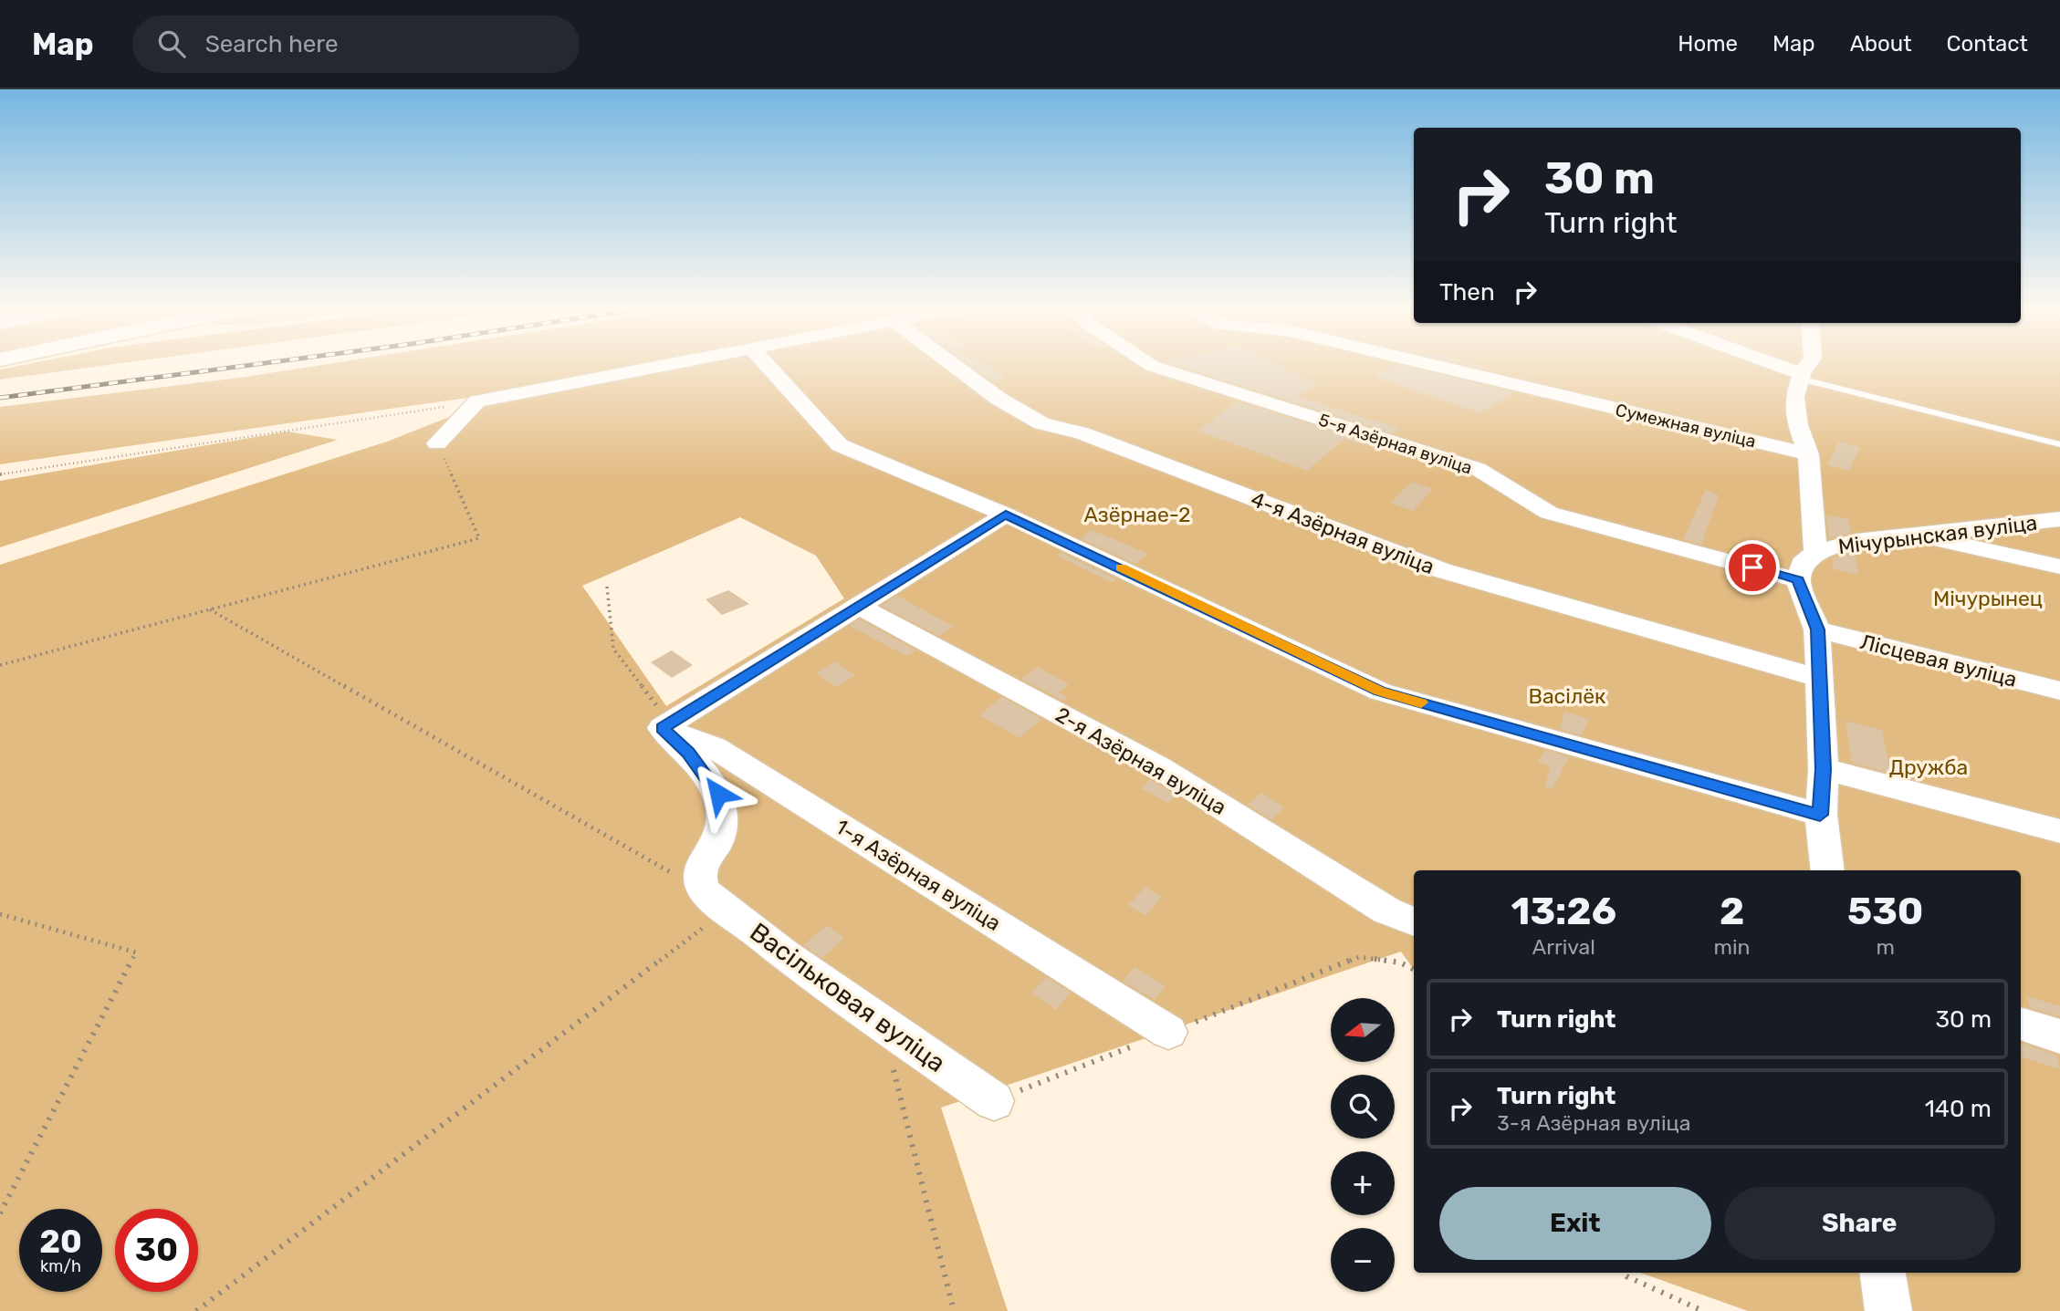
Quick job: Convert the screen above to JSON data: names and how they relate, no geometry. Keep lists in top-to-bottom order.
{
  "streets": {
    "street": [
      "Сумежная вуліца",
      "5-я Азёрная вуліца",
      "4-я Азёрная вуліца",
      "Мічурынская вуліца",
      "Лісцевая вуліца",
      "2-я Азёрная вуліца",
      "1-я Азёрная вуліца",
      "Васільковая вуліца"
    ]
  },
  "parks": [
    "Азёрнае-2",
    "Мічурынец",
    "Васілёк",
    "Дружба"
  ],
  "north": "left",
  "page": {
    "header": "Map",
    "search": "Search here",
    "nav": [
      "Home",
      "Map",
      "About",
      "Contact"
    ],
    "turn": ["30 m", "Turn right"],
    "then": "Then",
    "eta": [
      "13:26",
      "Arrival",
      "2",
      "min",
      "530",
      "m"
    ],
    "list": [
      {
        "name": "Turn right",
        "value": "30 m"
      },
      {
        "name": "Turn right",
        "note": "3-я Азёрная вуліца",
        "value": "140 m"
      }
    ],
    "map_buttons": ["+", "−"],
    "buttons": ["Exit", "Share"],
    "speed": "20 km/h",
    "limit": "30"
  }
}
